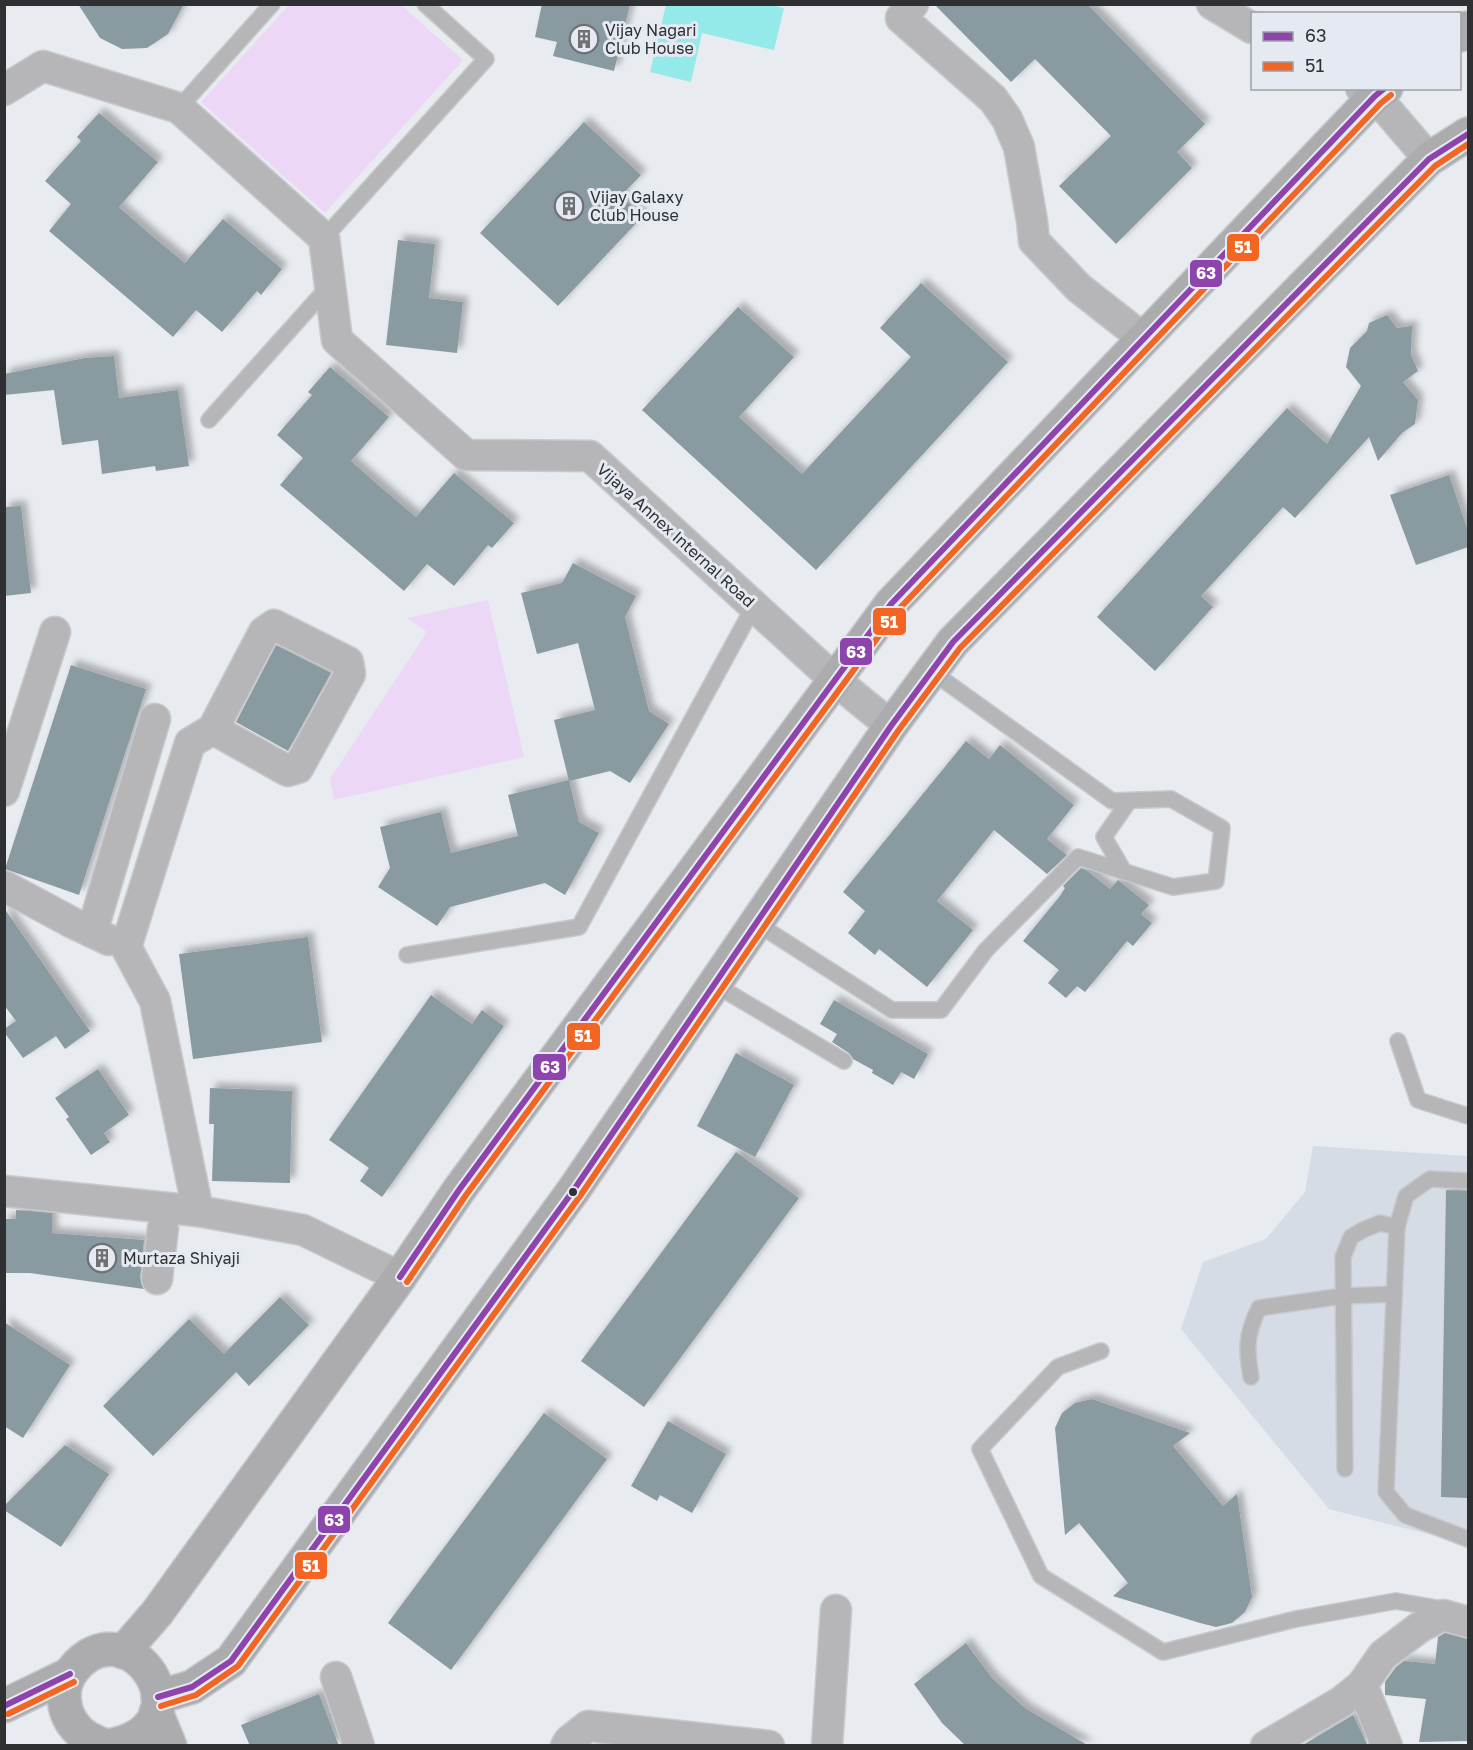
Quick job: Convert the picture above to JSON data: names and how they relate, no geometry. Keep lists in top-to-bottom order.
{
  "streets": {
    "street": ["Vijaya Annex Internal Road"]
  },
  "places": {
    "building": ["Vijay Nagari Club House", "Vijay Galaxy Club House", "Murtaza Shiyaji"]
  },
  "lines": ["transit line 63", "transit line 51"],
  "legend": ["63", "51"]
}
